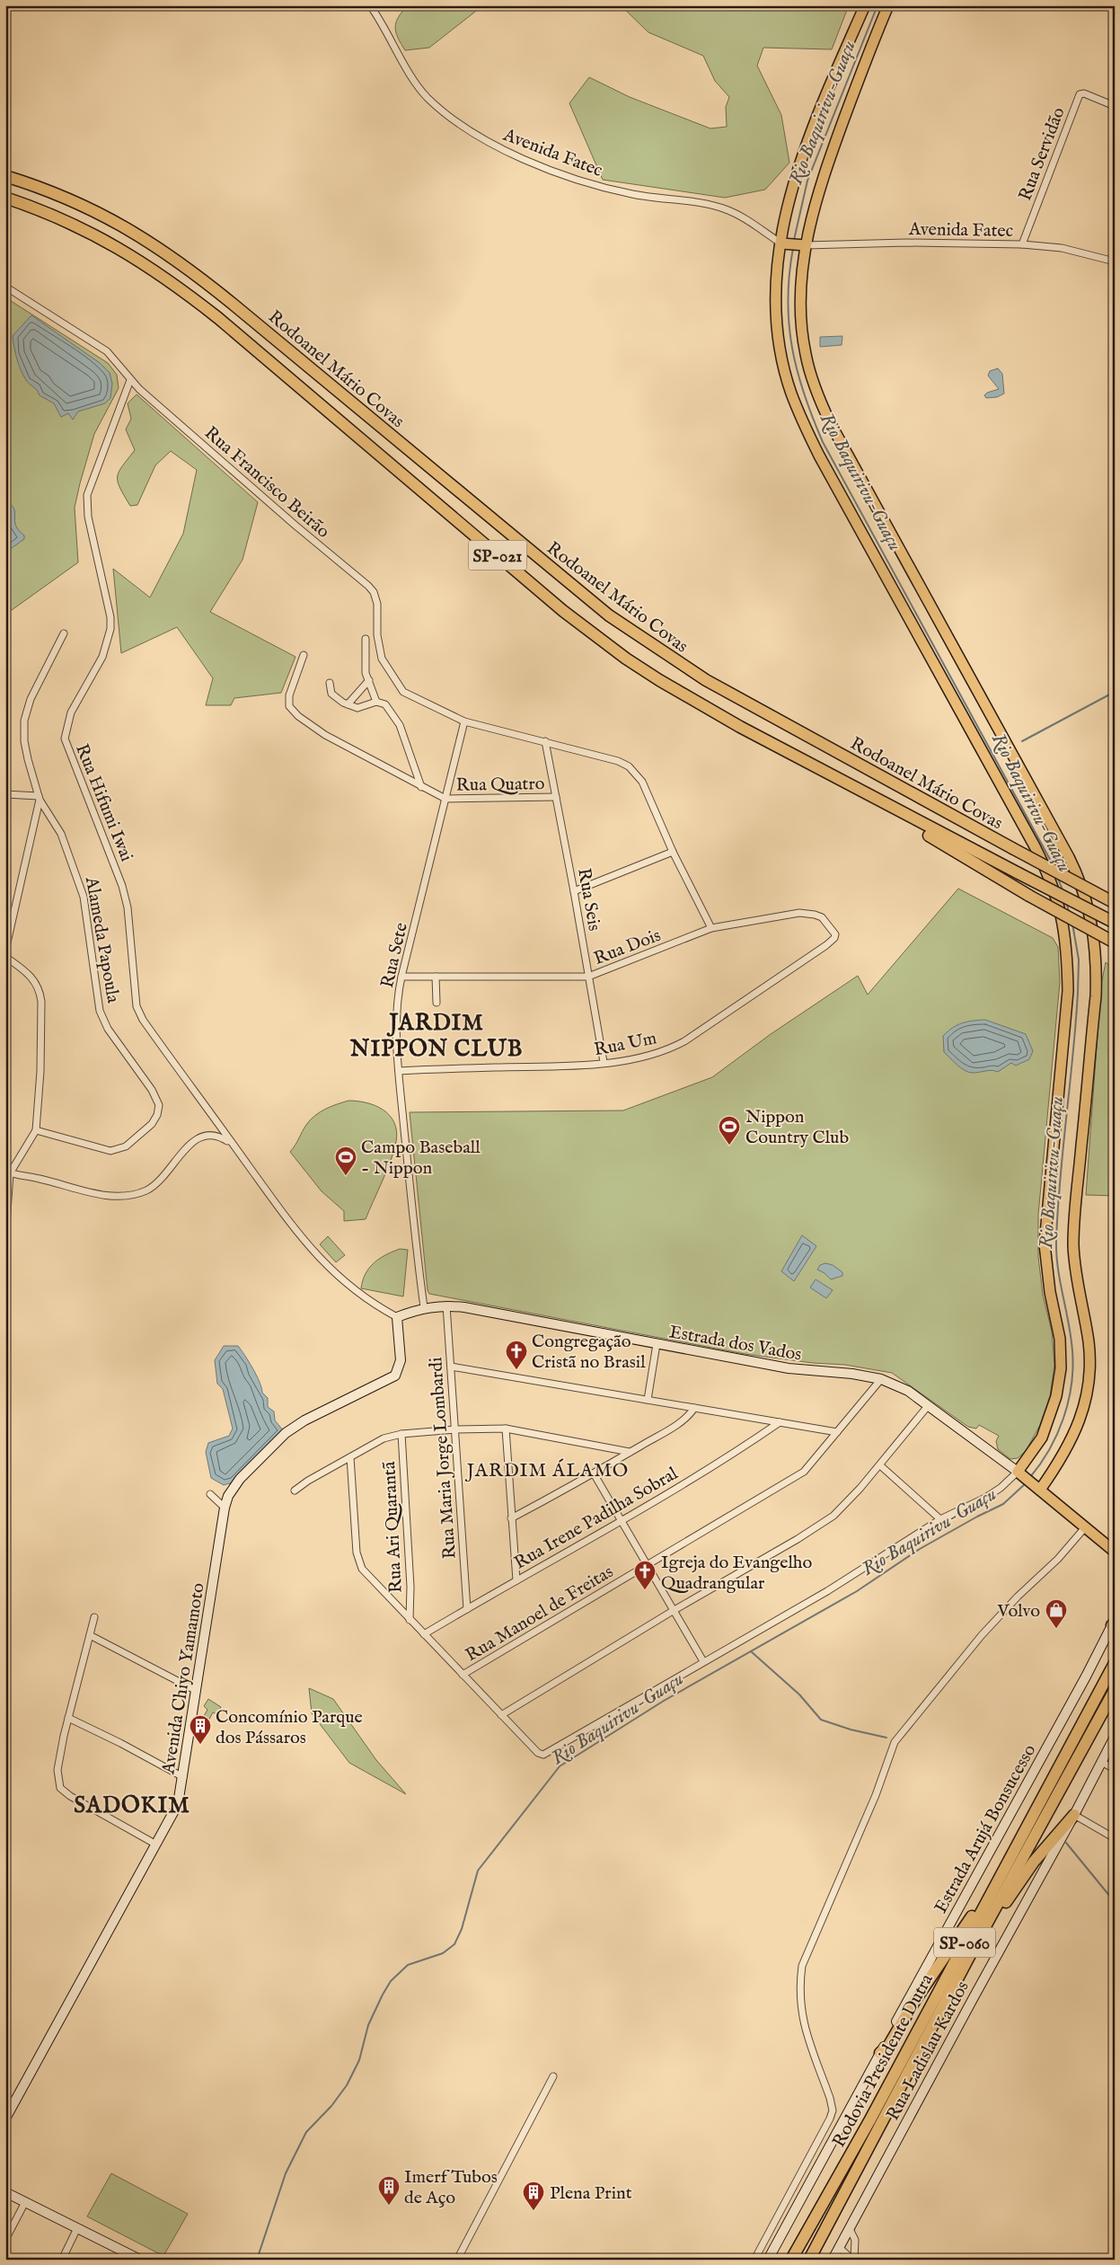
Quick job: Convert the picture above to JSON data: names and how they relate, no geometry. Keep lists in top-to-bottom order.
{
  "streets": {
    "highway": [
      "Rodoanel Mário Covas",
      "SP-021",
      "SP-060",
      "Rodovia Presidente Dutra"
    ],
    "street": [
      "Avenida Fatec",
      "Rua Servidão",
      "Rua Francisco Beirão",
      "Rua Quatro",
      "Rua Hifumi Iwai",
      "Rua Seis",
      "Alameda Papoula",
      "Rua Dois",
      "Rua Sete",
      "Rua Um",
      "Estrada dos Vados",
      "Rua Maria Jorge Lombardi",
      "Rua Irene Padilha Sobral",
      "Rua Ari Quarantã",
      "Rua Manoel de Freitas",
      "Avenida Chiyo Yamamoto",
      "Estrada Arujá Bonsucesso",
      "Rua Ladislau Kardos"
    ]
  },
  "crossings": [
    ["Avenida Fatec", "Rua Servidão"],
    ["Rua Francisco Beirão", "Rua Hifumi Iwai"],
    ["Rua Francisco Beirão", "Rua Seis"],
    ["Rua Francisco Beirão", "Rua Dois"],
    ["Rua Francisco Beirão", "Rua Sete"],
    ["Rua Quatro", "Rua Seis"],
    ["Rua Quatro", "Rua Sete"],
    ["Rua Hifumi Iwai", "Estrada dos Vados"],
    ["Rua Hifumi Iwai", "Avenida Chiyo Yamamoto"],
    ["Rua Seis", "Rua Dois"],
    ["Rua Seis", "Rua Um"],
    ["Rua Dois", "Rua Sete"],
    ["Rua Dois", "Rua Um"],
    ["Rua Sete", "Rua Um"],
    ["Rua Sete", "Estrada dos Vados"],
    ["Estrada dos Vados", "Rua Maria Jorge Lombardi"],
    ["Estrada dos Vados", "Rua Manoel de Freitas"],
    ["Estrada dos Vados", "Avenida Chiyo Yamamoto"],
    ["Rua Maria Jorge Lombardi", "Rua Irene Padilha Sobral"]
  ],
  "districts": ["JARDIM NIPPON CLUB", "JARDIM ÁLAMO", "SADOKIM"],
  "water": ["Rio Baquirivu-Guaçu"],
  "places": {
    "sports": ["Nippon Country Club", "Campo Baseball - Nippon"],
    "church": ["Congregação Cristã no Brasil", "Igreja do Evangelho Quadrangular"],
    "shop": ["Volvo"],
    "building": ["Concomínio Parque dos Pássaros", "Imerf Tubos de Aço", "Plena Print"]
  }
}
